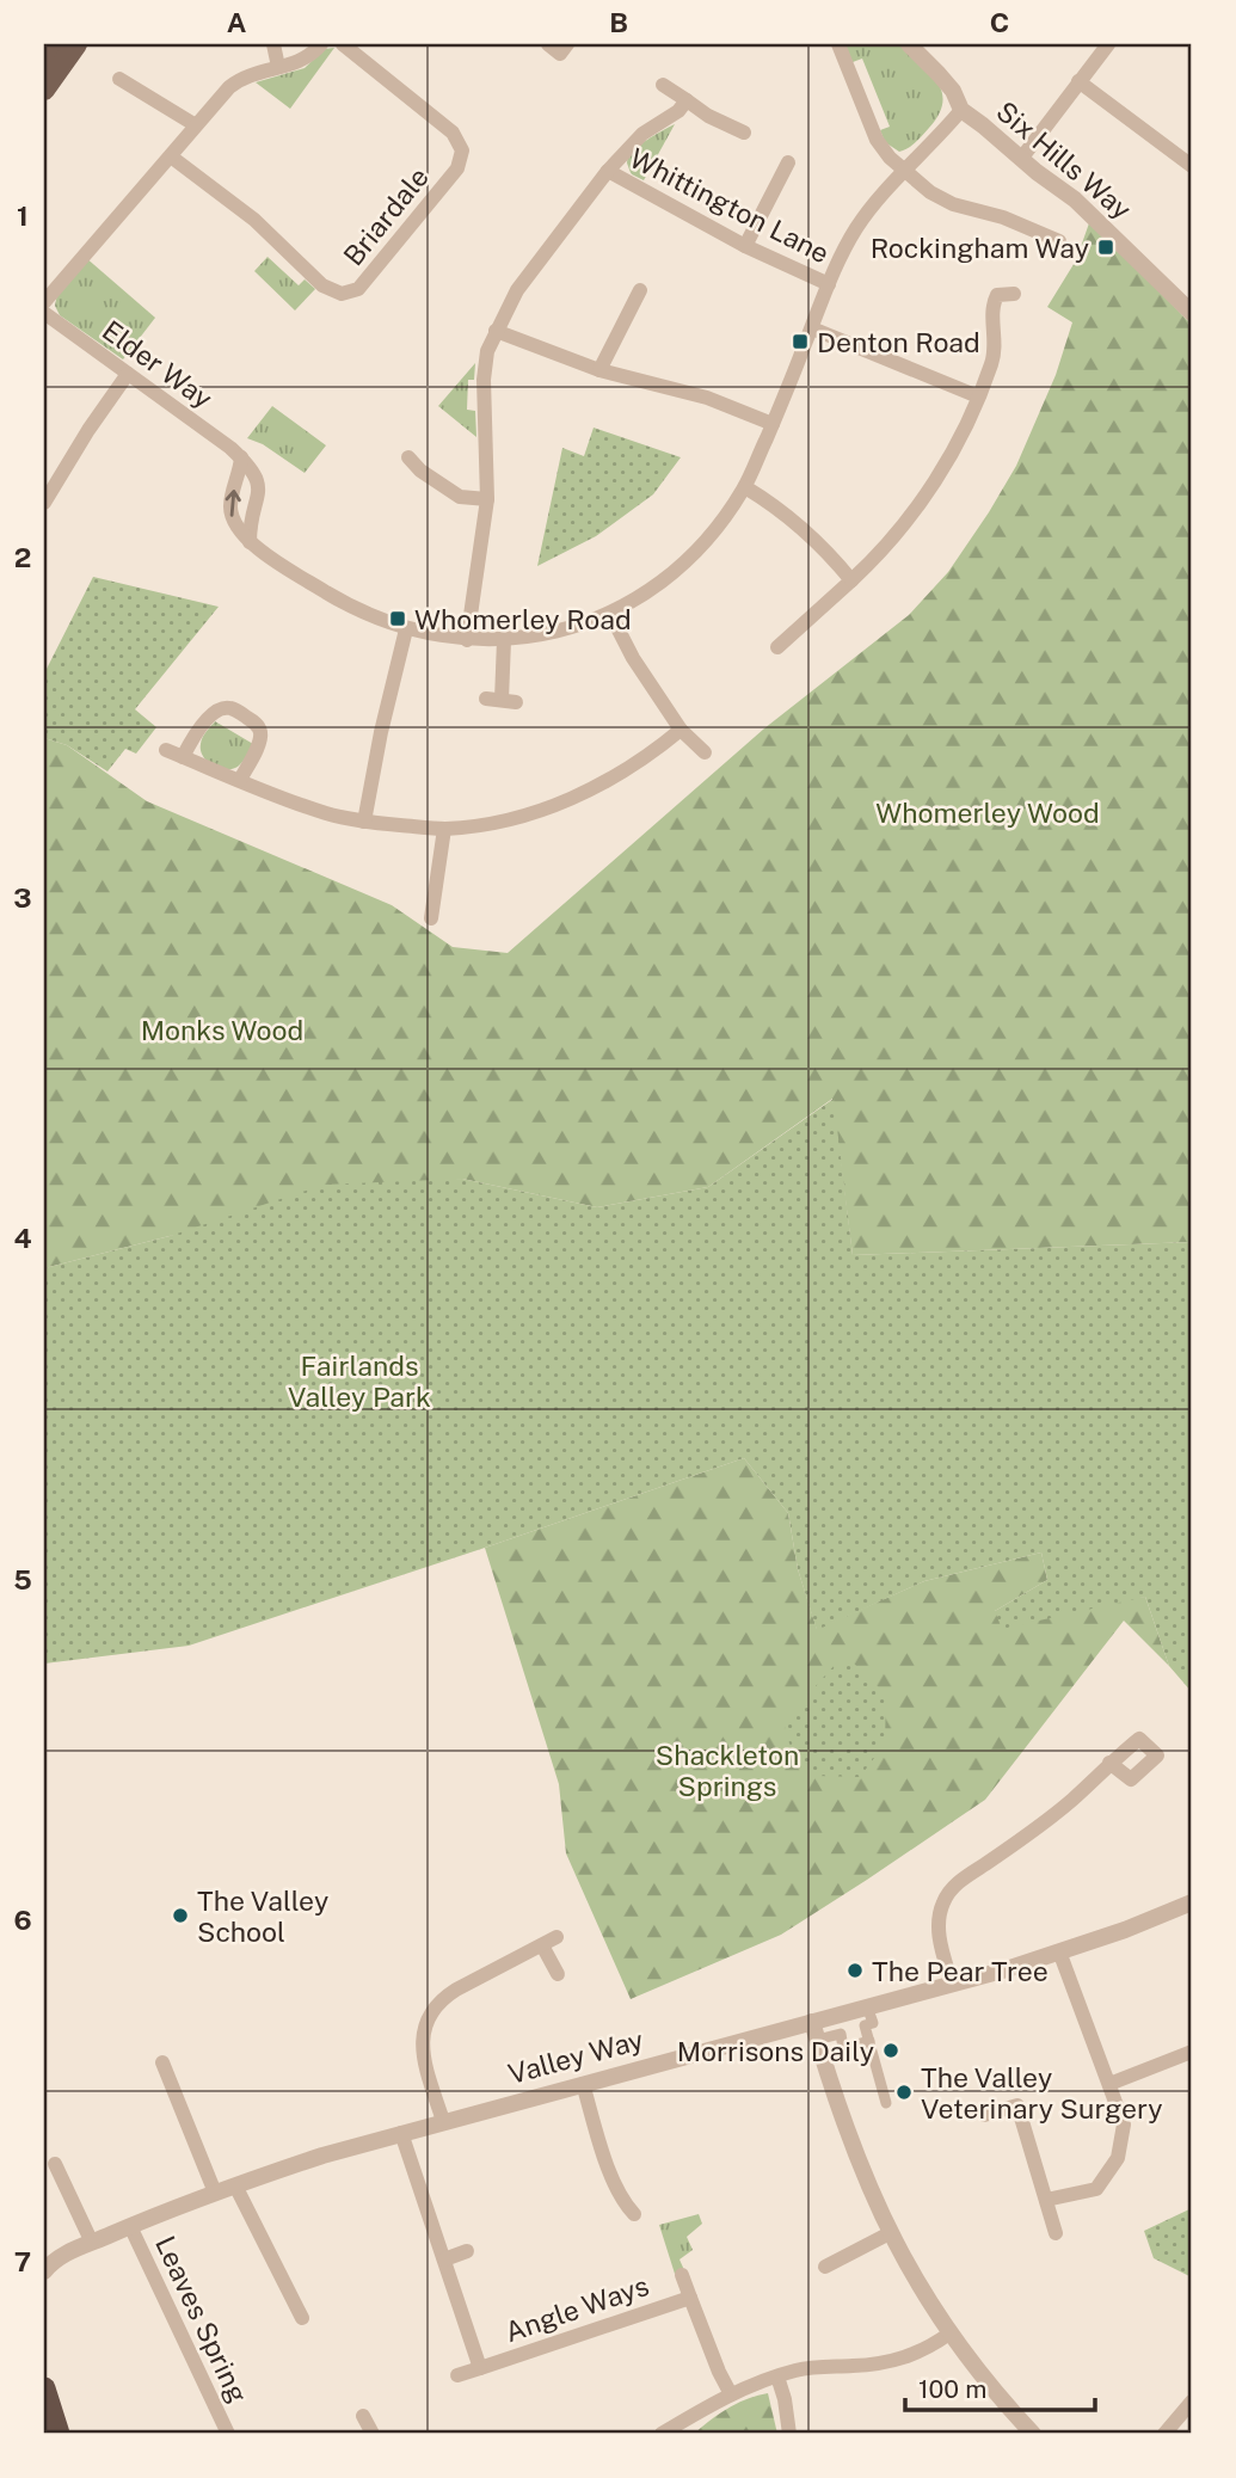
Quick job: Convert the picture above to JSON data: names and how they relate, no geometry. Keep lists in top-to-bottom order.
{
  "streets": {
    "street": [
      "Six Hills Way",
      "Whittington Lane",
      "Briardale",
      "Elder Way",
      "Valley Way",
      "Angle Ways",
      "Leaves Spring"
    ]
  },
  "crossings": [
    ["Valley Way", "Angle Ways"],
    ["Valley Way", "Leaves Spring"]
  ],
  "parks": [
    "Whomerley Wood",
    "Monks Wood",
    "Fairlands Valley Park",
    "Shackleton Springs"
  ],
  "places": {
    "transit": ["Rockingham Way", "Denton Road", "Whomerley Road"],
    "other": [
      "The Valley School",
      "The Pear Tree",
      "Morrisons Daily",
      "The Valley Veterinary Surgery"
    ]
  },
  "scale_bar": "100 m",
  "grid": {
    "columns": ["A", "B", "C"],
    "rows": [
      "1",
      "2",
      "3",
      "4",
      "5",
      "6",
      "7"
    ]
  }
}
